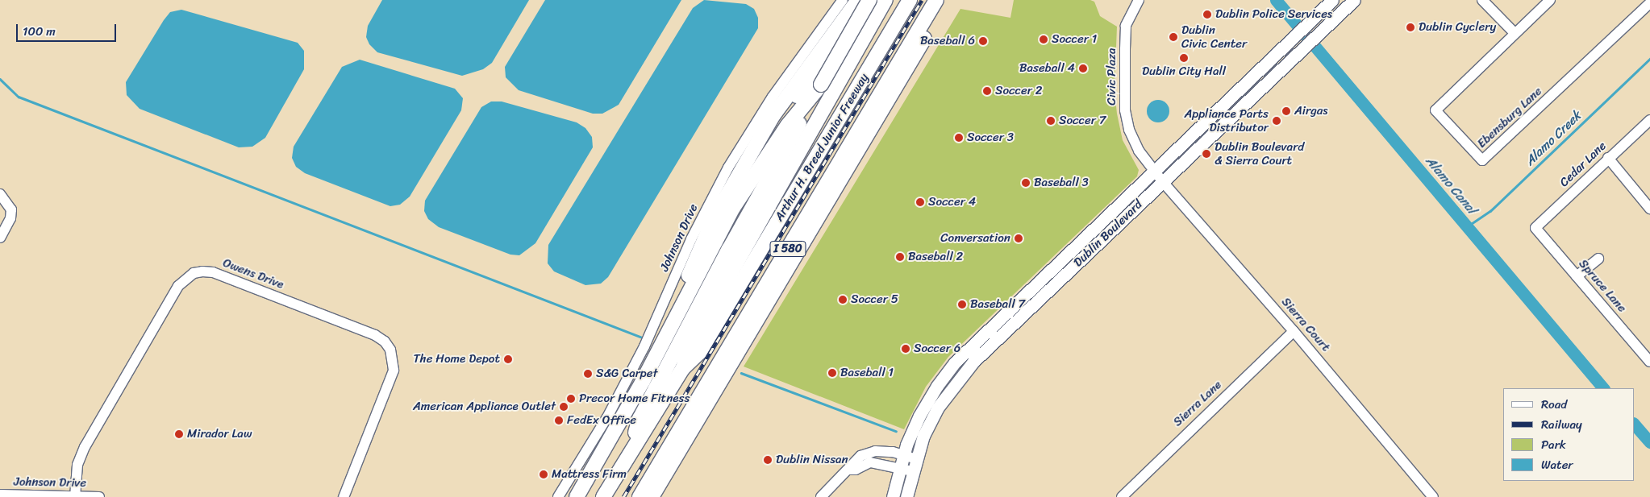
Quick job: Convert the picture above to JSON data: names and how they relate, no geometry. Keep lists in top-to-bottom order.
{
  "streets": {
    "highway": ["Arthur H. Breed Junior Freeway", "I 580"],
    "main road": ["Dublin Boulevard"],
    "street": [
      "Civic Plaza",
      "Ebensburg Lane",
      "Cedar Lane",
      "Johnson Drive",
      "Owens Drive",
      "Spruce Lane",
      "Sierra Court",
      "Sierra Lane"
    ]
  },
  "crossings": [
    ["Civic Plaza", "Dublin Boulevard"],
    ["Civic Plaza", "Sierra Court"],
    ["Cedar Lane", "Spruce Lane"],
    ["Dublin Boulevard", "Sierra Court"],
    ["Johnson Drive", "Owens Drive"],
    ["Sierra Court", "Sierra Lane"]
  ],
  "water": ["Alamo Creek", "Alamo Canal"],
  "places": [
    "Dublin Police Services",
    "Dublin Cyclery",
    "Dublin Civic Center",
    "Soccer 1",
    "Baseball 6",
    "Dublin City Hall",
    "Baseball 4",
    "Soccer 2",
    "Airgas",
    "Soccer 7",
    "Appliance Parts Distributor",
    "Soccer 3",
    "Dublin Boulevard & Sierra Court",
    "Baseball 3",
    "Soccer 4",
    "Conversation",
    "Baseball 2",
    "Soccer 5",
    "Baseball 7",
    "Soccer 6",
    "The Home Depot",
    "Baseball 1",
    "S&G Carpet",
    "Precor Home Fitness",
    "American Appliance Outlet",
    "FedEx Office",
    "Mirador Law",
    "Dublin Nissan",
    "Mattress Firm"
  ],
  "legend": [
    "Road",
    "Railway",
    "Park",
    "Water"
  ],
  "scale_bar": "100 m"
}
